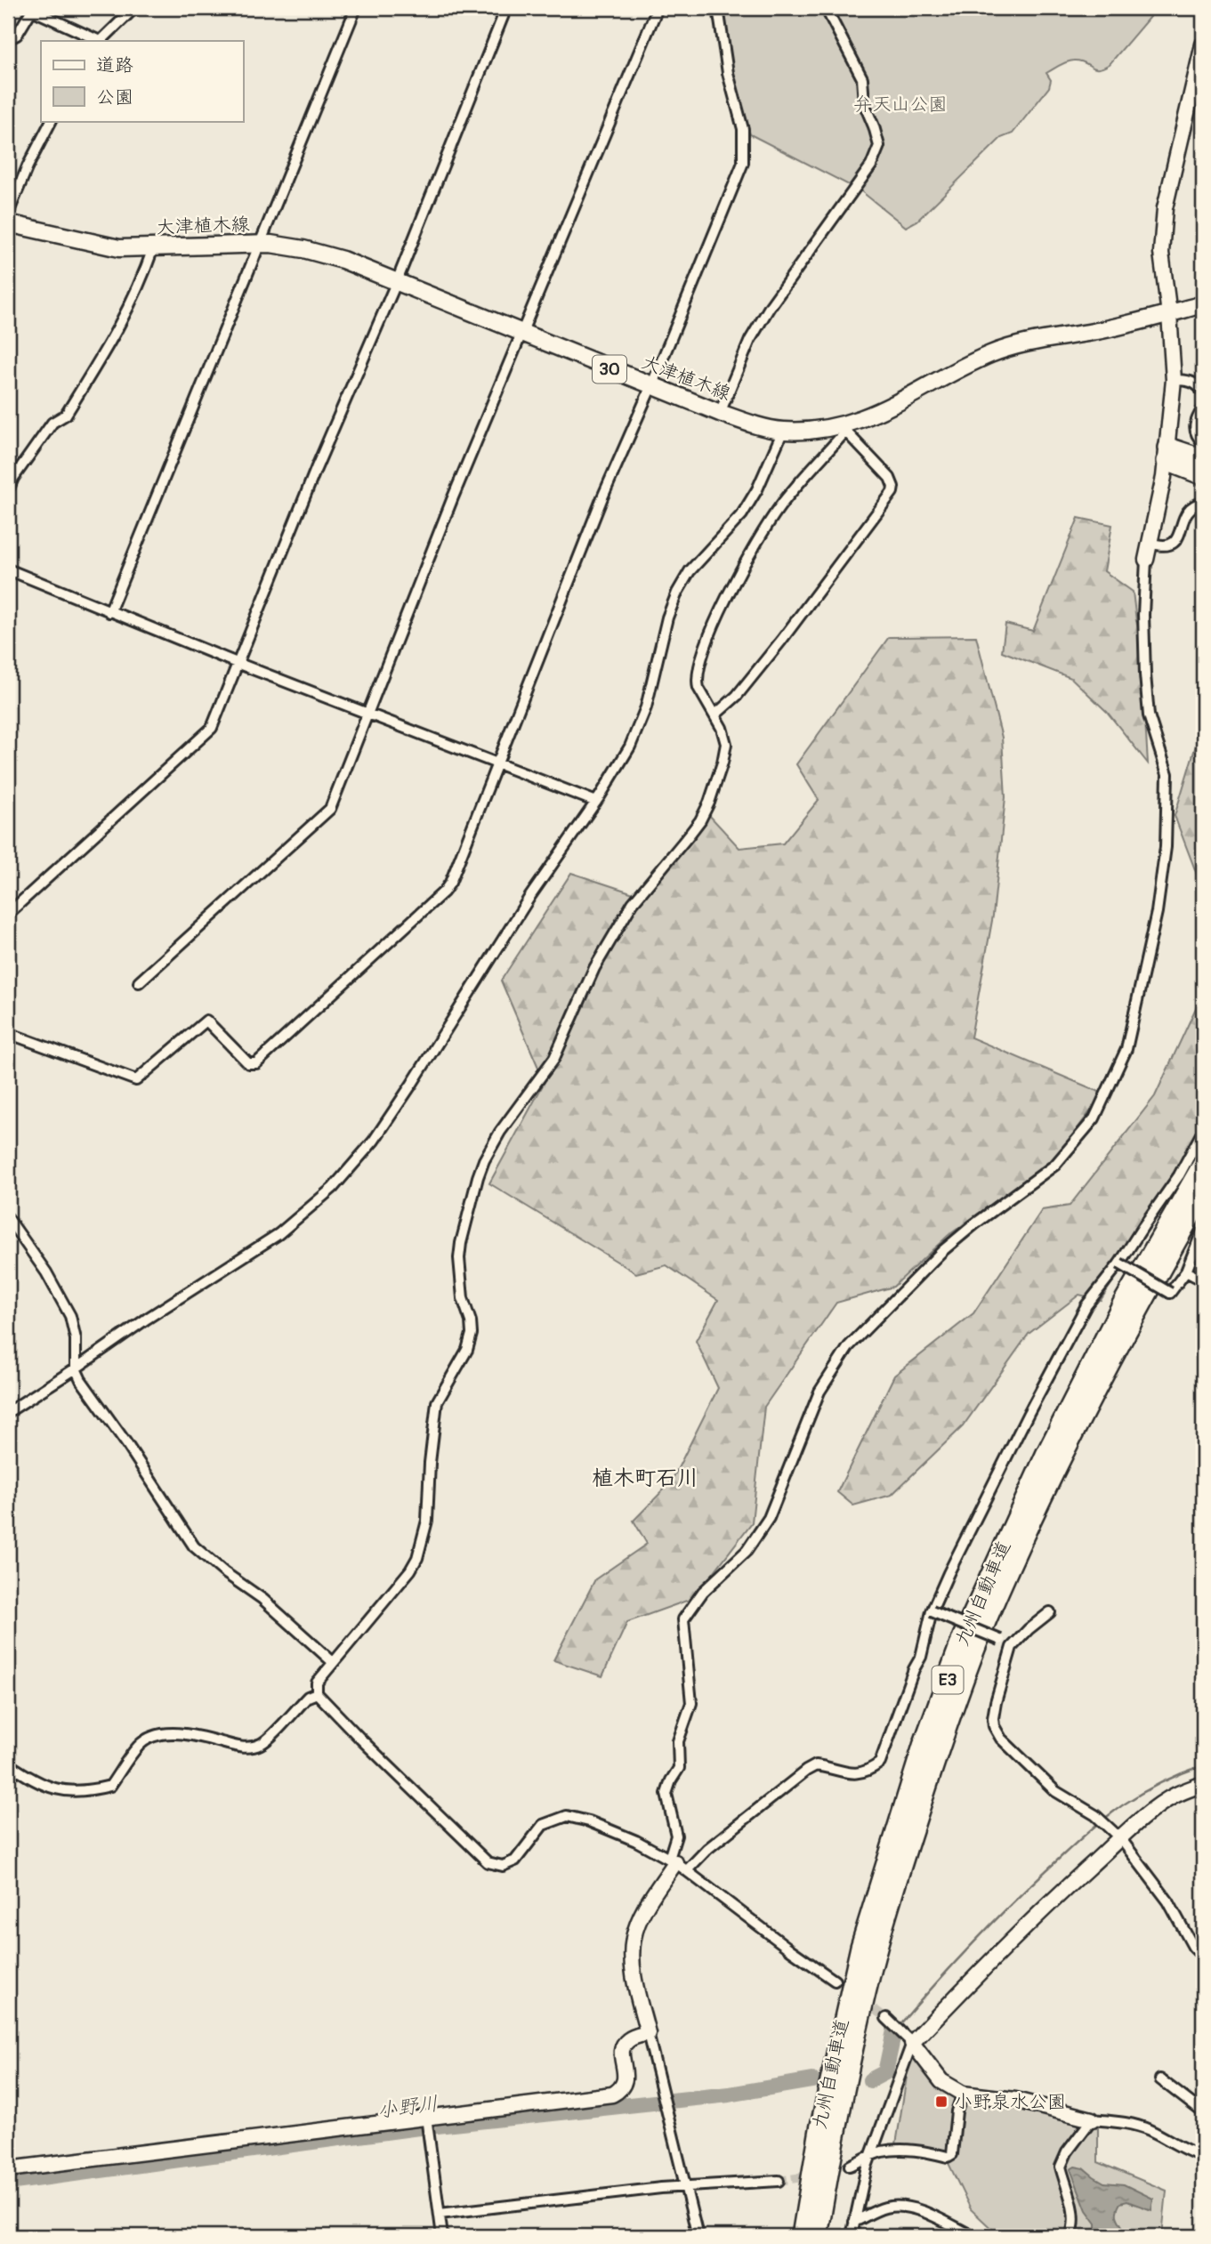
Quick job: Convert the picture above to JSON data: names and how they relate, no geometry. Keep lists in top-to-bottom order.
{
  "streets": {
    "highway": ["九州自動車道", "E3"],
    "main road": ["大津植木線", "30"]
  },
  "districts": ["植木町石川"],
  "water": ["小野川"],
  "parks": ["弁天山公園"],
  "places": {
    "transit": ["小野泉水公園"]
  },
  "legend": ["道路", "公園"]
}
